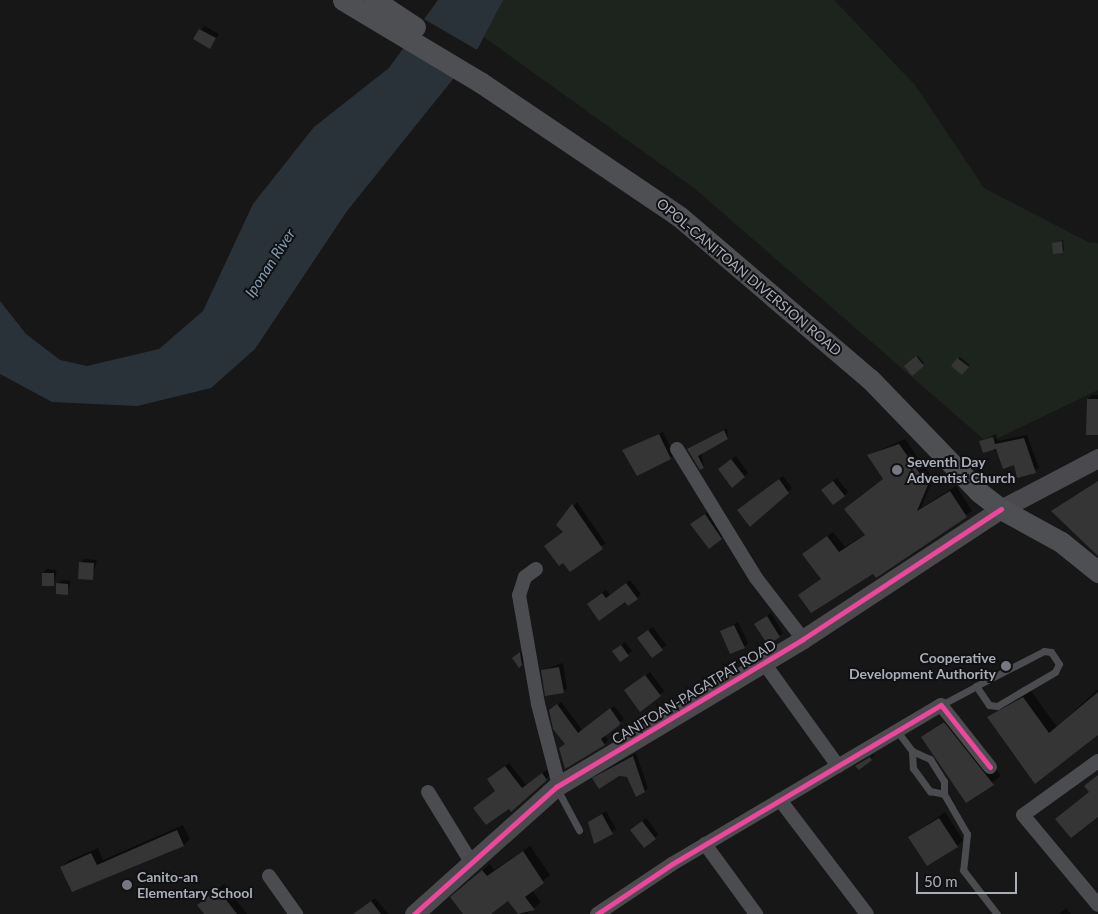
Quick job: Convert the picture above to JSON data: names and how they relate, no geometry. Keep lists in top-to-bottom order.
{
  "streets": {
    "main road": ["OPOL-CANITOAN DIVERSION ROAD"],
    "street": ["CANITOAN-PAGATPAT ROAD"]
  },
  "crossings": [
    ["OPOL-CANITOAN DIVERSION ROAD", "CANITOAN-PAGATPAT ROAD"]
  ],
  "water": ["Iponan River"],
  "places": ["Seventh Day Adventist Church", "Cooperative Development Authority", "Canito-an Elementary School"],
  "scale_bar": "50 m"
}
